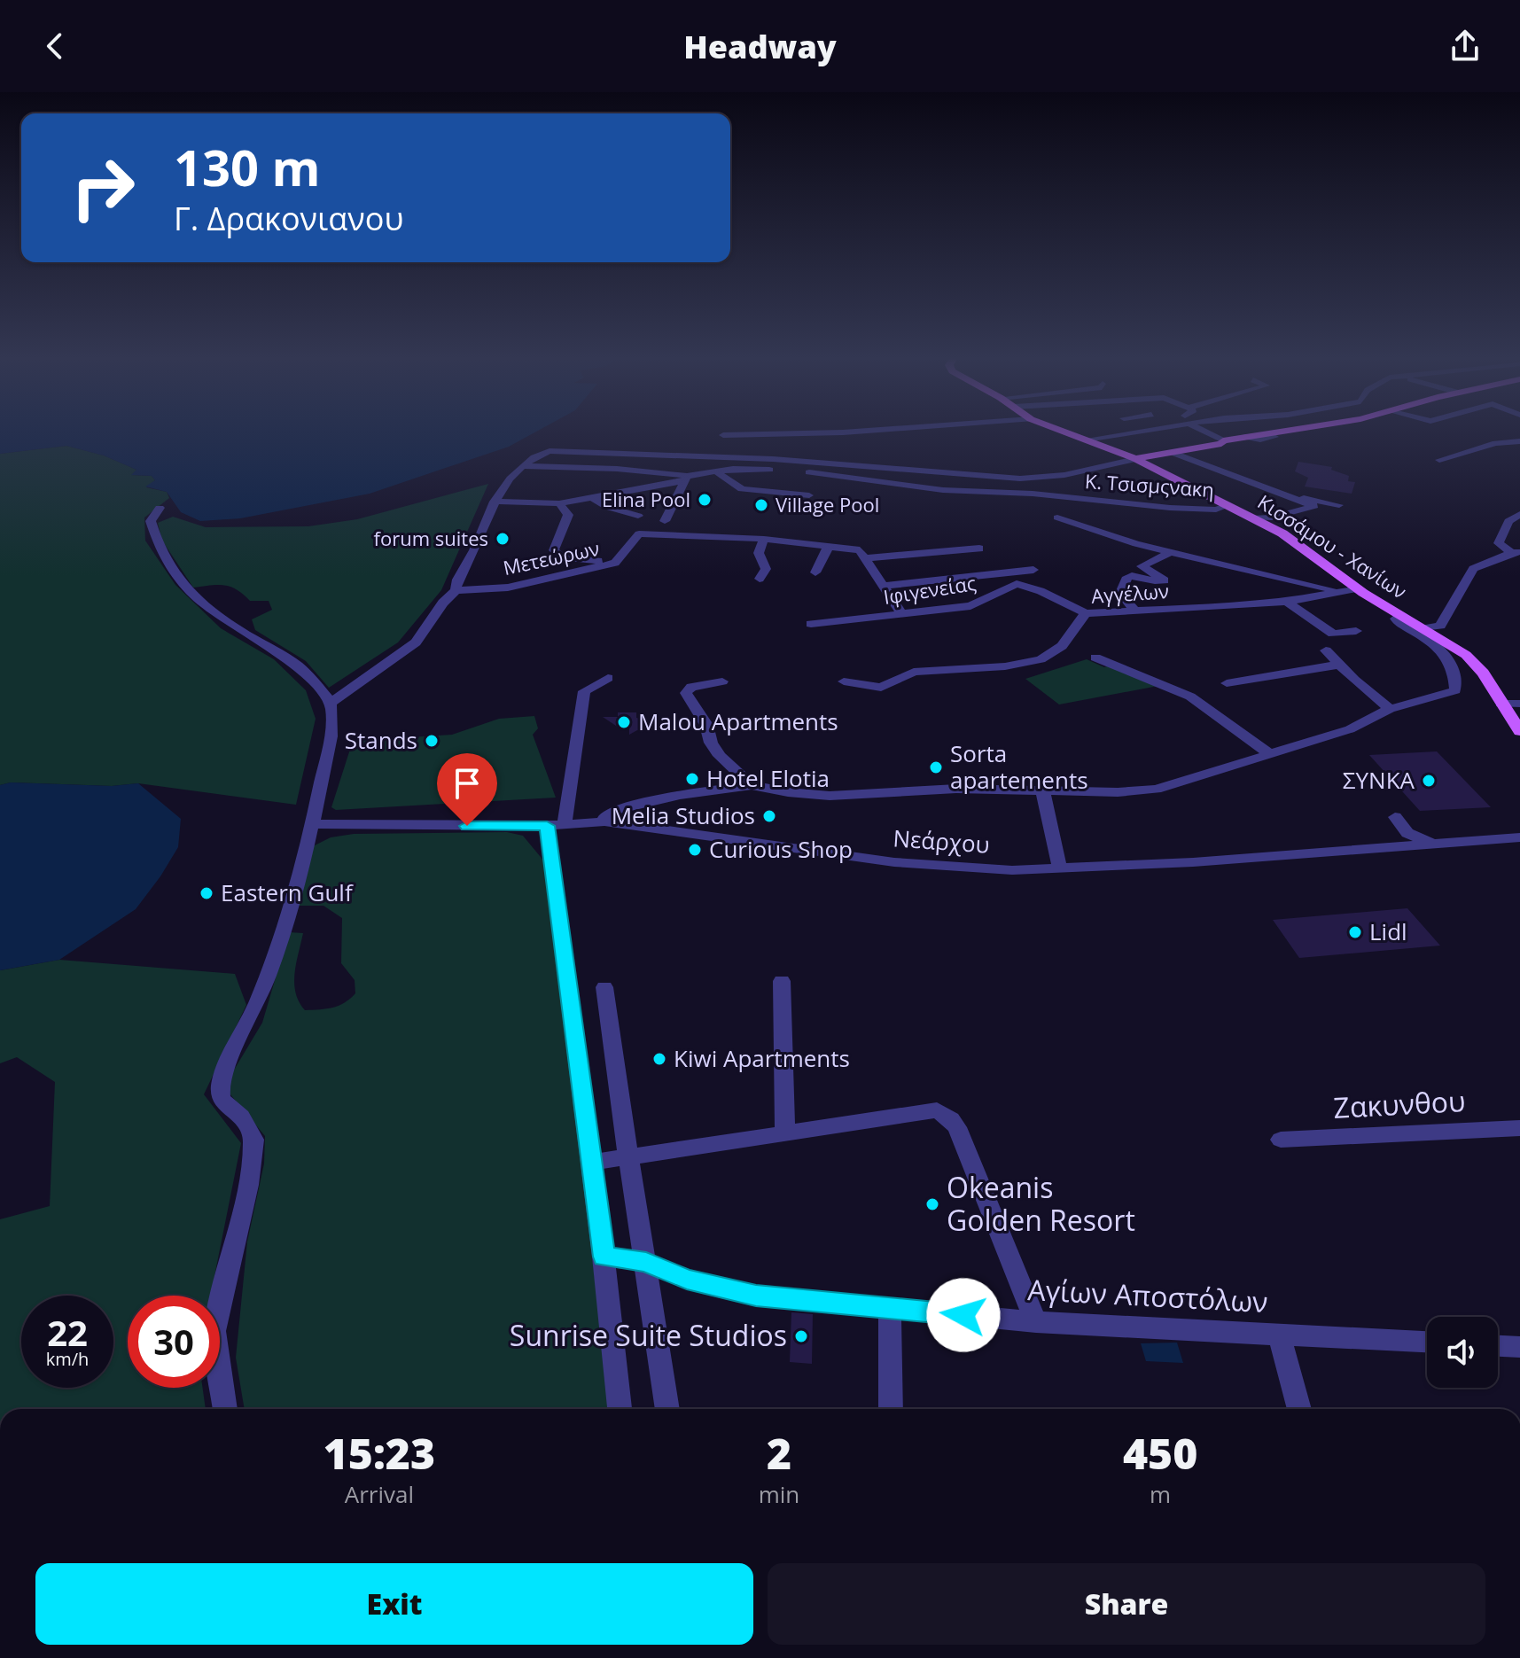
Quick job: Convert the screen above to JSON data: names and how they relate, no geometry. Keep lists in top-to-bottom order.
{
  "streets": {
    "main road": ["Κισσάμου - Χανίων"],
    "street": [
      "Κ. Τσισμςνακη",
      "Μετεώρων",
      "Ιφιγενείας",
      "Αγγέλων",
      "Νεάρχου",
      "Ζακυνθου",
      "Αγίων Αποστόλων"
    ]
  },
  "crossings": [
    ["Κ. Τσισμςνακη", "Κισσάμου - Χανίων"],
    ["Κισσάμου - Χανίων", "Αγγέλων"],
    ["Ιφιγενείας", "Αγγέλων"]
  ],
  "places": [
    "Elina Pool",
    "Village Pool",
    "forum suites",
    "Malou Apartments",
    "Stands",
    "Sorta apartements",
    "Hotel Elotia",
    "ΣΥΝΚΑ",
    "Melia Studios",
    "Curious Shop",
    "Eastern Gulf",
    "Lidl",
    "Kiwi Apartments",
    "Okeanis Golden Resort",
    "Sunrise Suite Studios"
  ],
  "page": {
    "header": "Headway",
    "turn": ["130 m", "Γ. Δρακονιανου"],
    "speed": "22 km/h",
    "limit": "30",
    "eta": [
      "15:23",
      "Arrival",
      "2",
      "min",
      "450",
      "m"
    ],
    "buttons": ["Exit", "Share"]
  }
}
